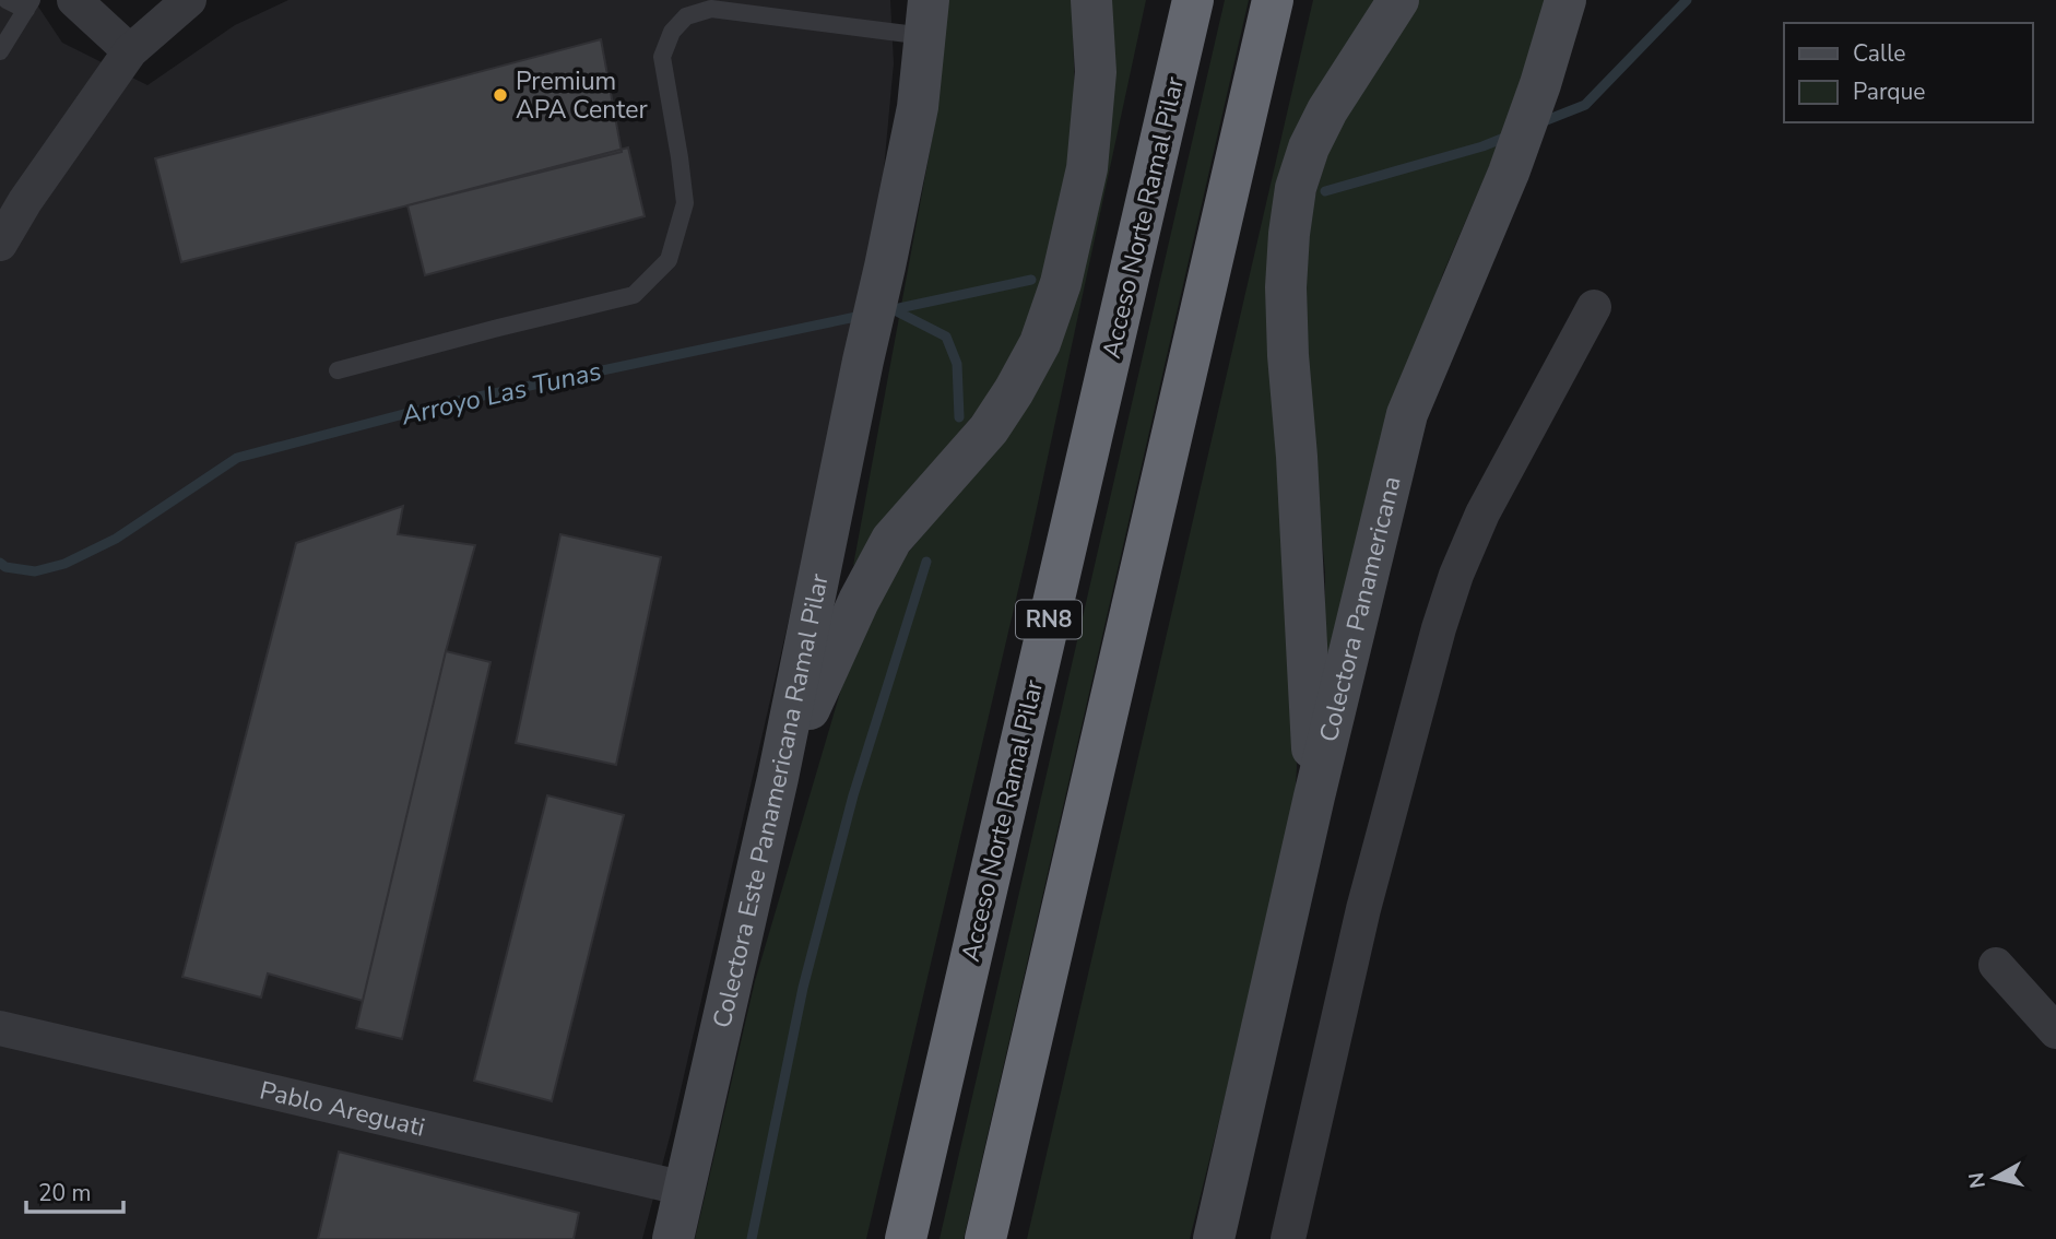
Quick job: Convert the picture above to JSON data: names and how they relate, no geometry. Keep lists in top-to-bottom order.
{
  "streets": {
    "highway": ["Acceso Norte Ramal Pilar", "RN8"],
    "street": ["Colectora Panamericana", "Colectora Este Panamericana Ramal Pilar", "Pablo Areguati"]
  },
  "crossings": [
    ["Colectora Este Panamericana Ramal Pilar", "Pablo Areguati"]
  ],
  "water": ["Arroyo Las Tunas"],
  "places": ["Premium APA Center"],
  "legend": ["Calle", "Parque"],
  "scale_bar": "20 m",
  "north": "left"
}
